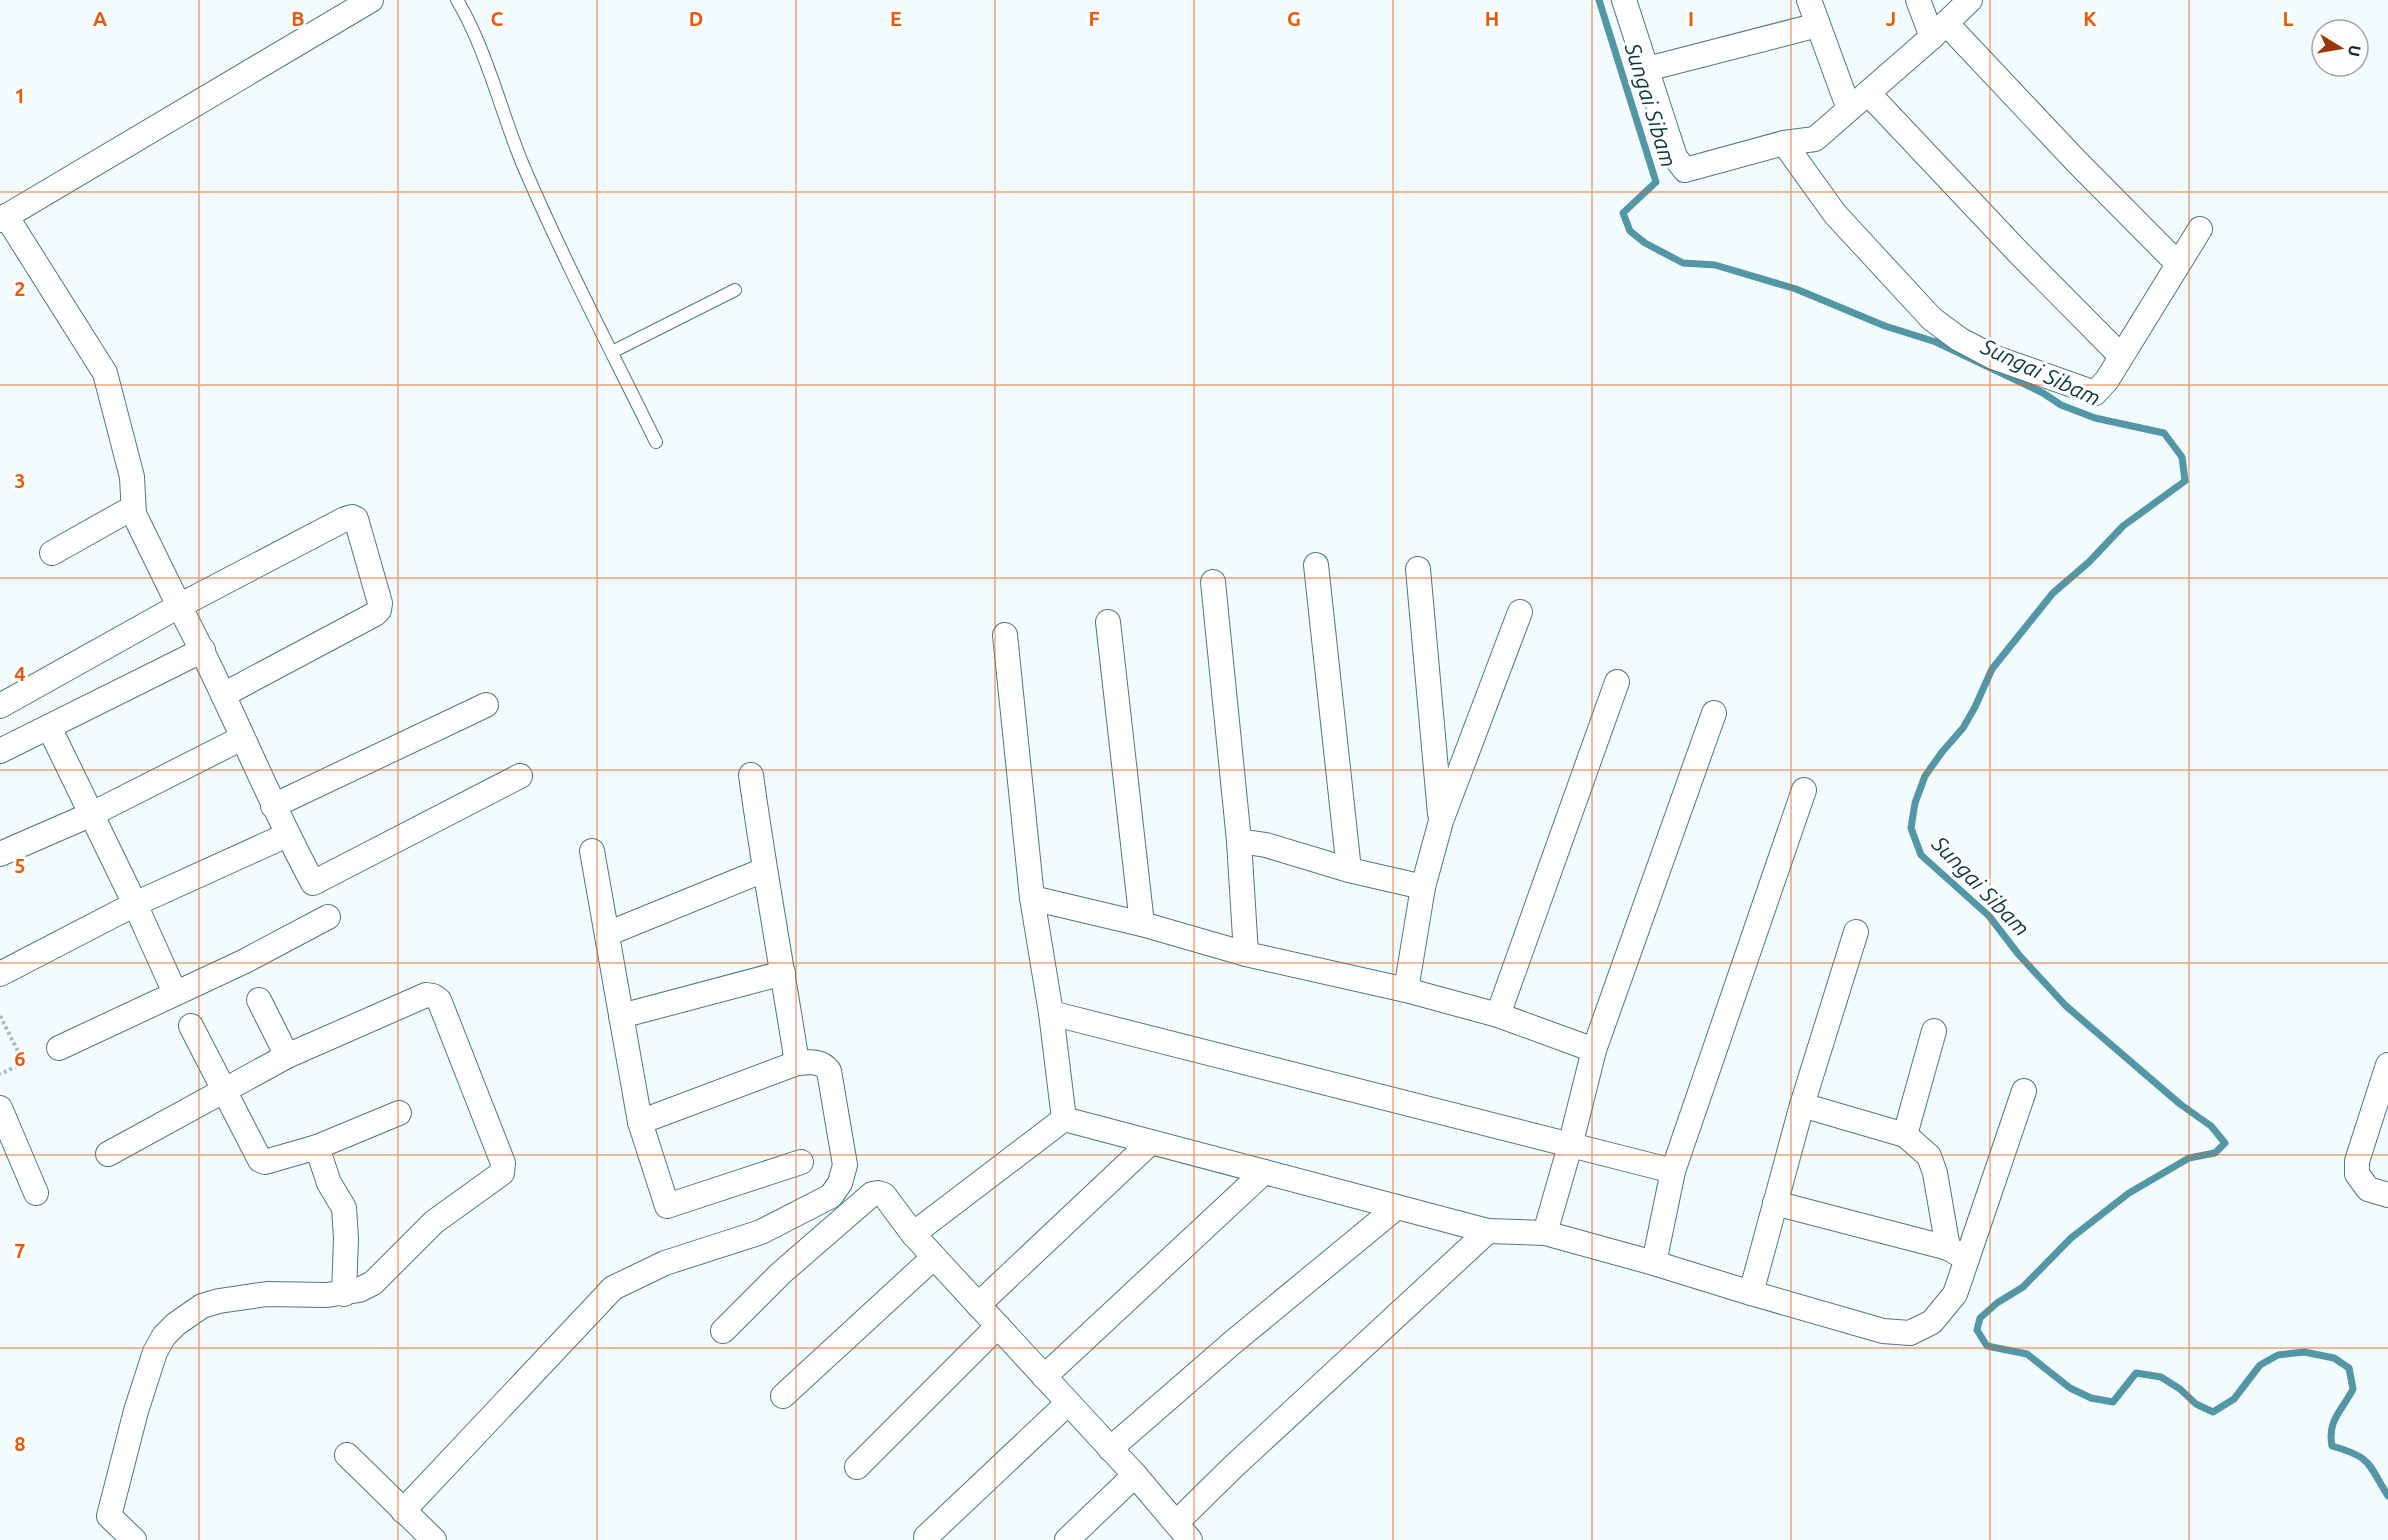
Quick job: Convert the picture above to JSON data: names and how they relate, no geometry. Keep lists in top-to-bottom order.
{
  "water": ["Sungai Sibam"],
  "north": "right",
  "grid": {
    "columns": [
      "A",
      "B",
      "C",
      "D",
      "E",
      "F",
      "G",
      "H",
      "I",
      "J",
      "K",
      "L"
    ],
    "rows": [
      "1",
      "2",
      "3",
      "4",
      "5",
      "6",
      "7",
      "8"
    ]
  }
}
